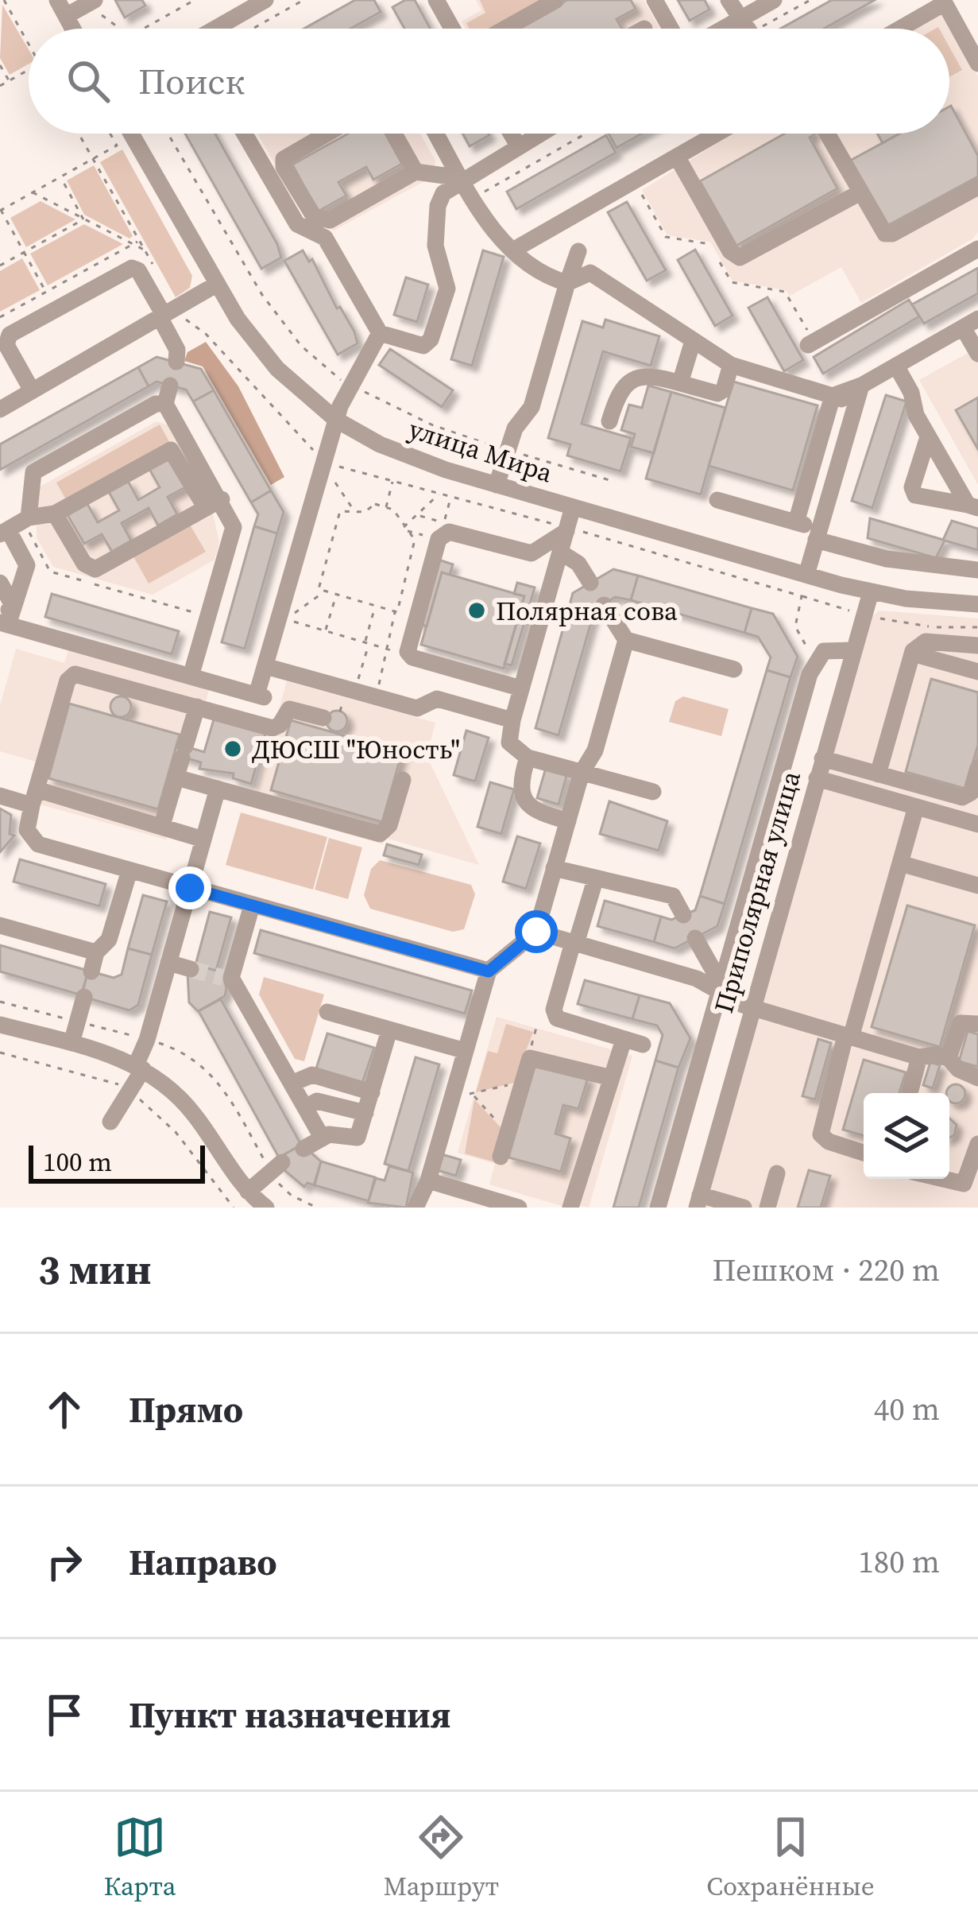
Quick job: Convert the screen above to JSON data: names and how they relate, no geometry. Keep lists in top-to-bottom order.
{
  "streets": {
    "street": ["улица Мира", "Приполярная улица"]
  },
  "crossings": [
    ["улица Мира", "Приполярная улица"]
  ],
  "places": ["Полярная сова", "ДЮСШ \"Юность\""],
  "scale_bar": "100 m",
  "page": {
    "search": "Поиск",
    "scale": "100 m",
    "heading": ["3 мин", "Пешком · 220 m"],
    "list": [
      ["Прямо", "40 m"],
      ["Направо", "180 m"],
      "Пункт назначения"
    ],
    "nav": ["Карта", "Маршрут", "Сохранённые"]
  }
}
